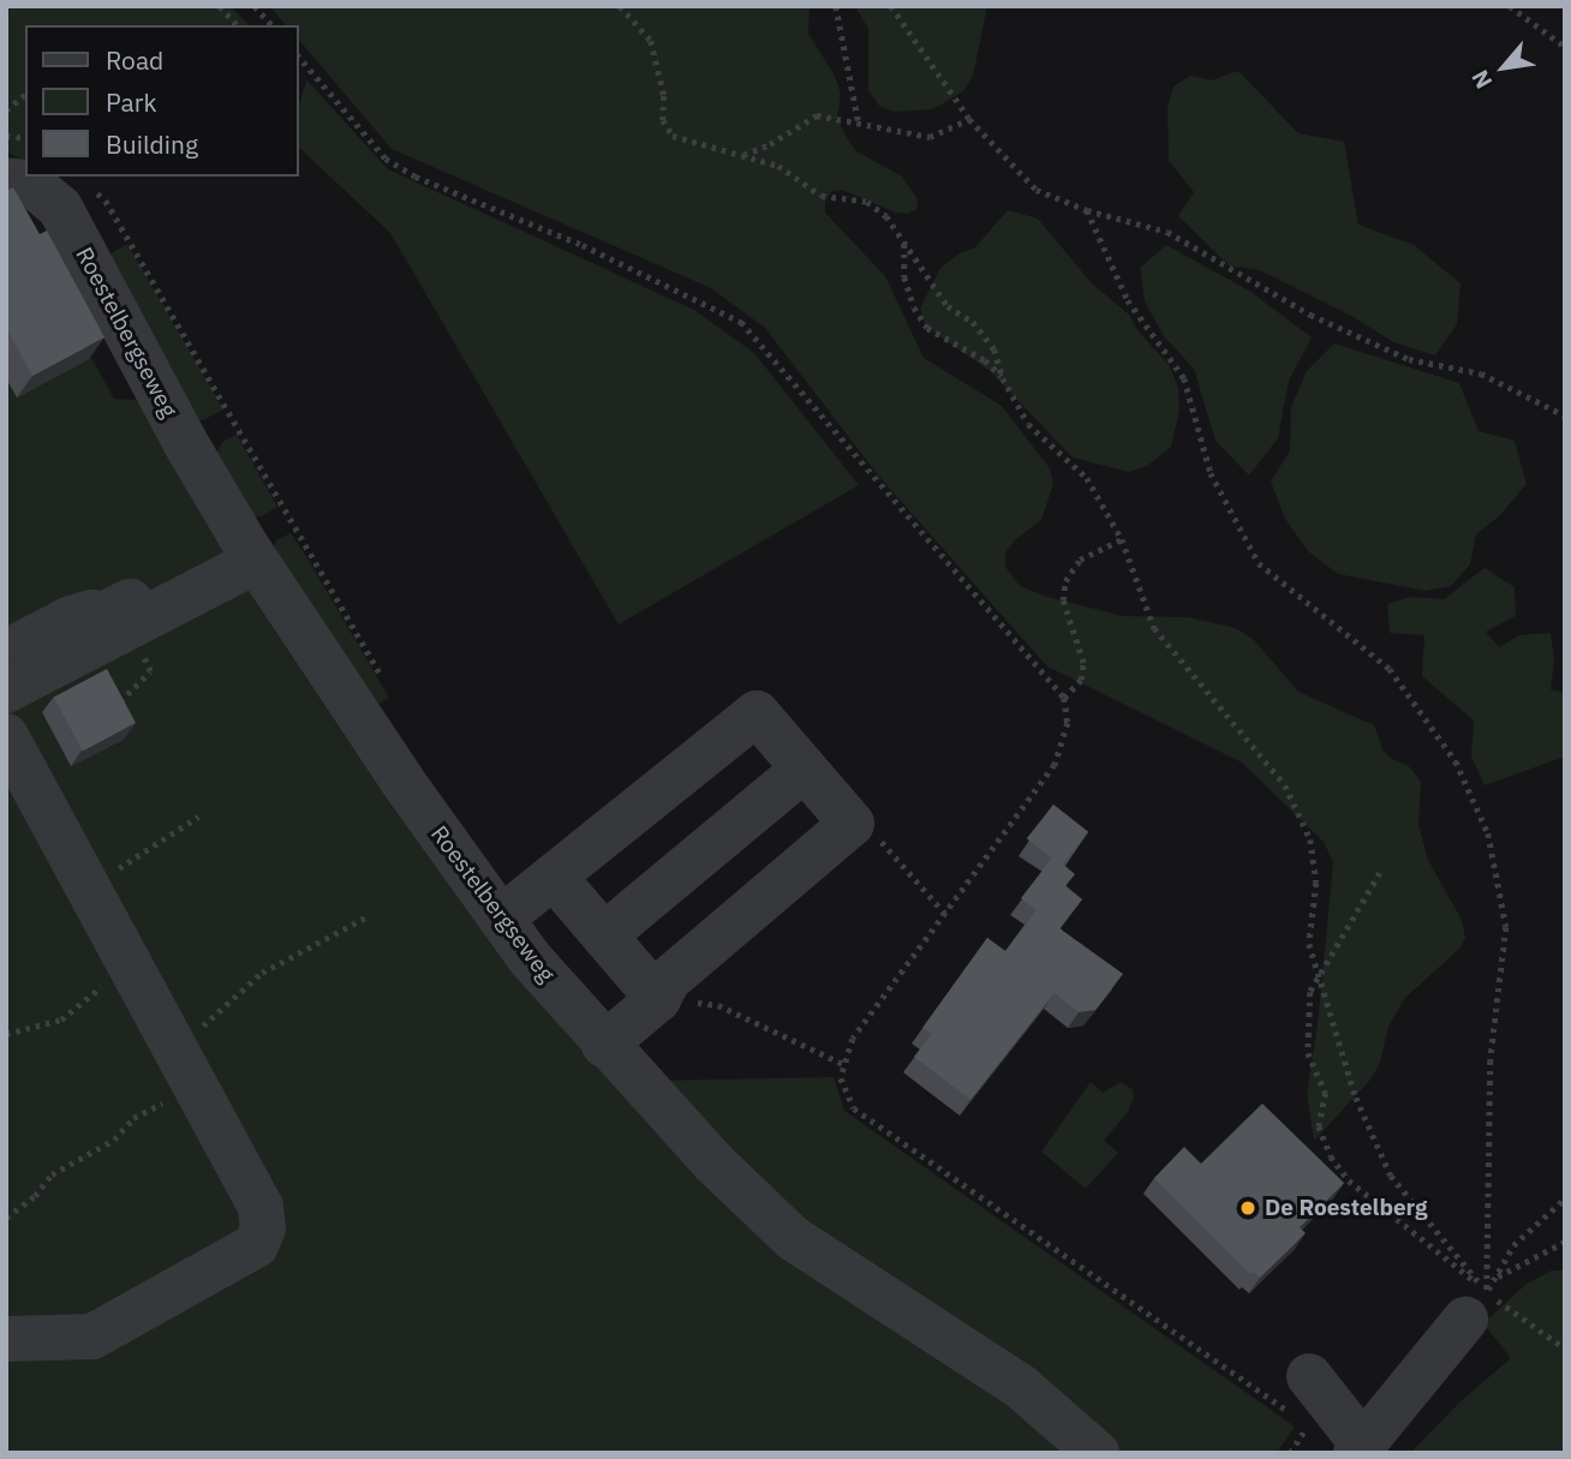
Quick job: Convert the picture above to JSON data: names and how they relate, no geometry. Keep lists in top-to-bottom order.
{
  "streets": {
    "street": ["Roestelbergseweg"]
  },
  "places": ["De Roestelberg"],
  "legend": ["Road", "Park", "Building"],
  "north": "bottom left"
}
